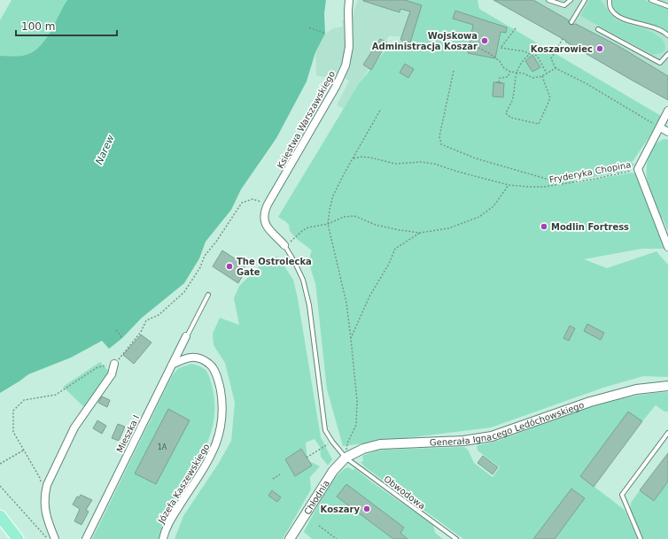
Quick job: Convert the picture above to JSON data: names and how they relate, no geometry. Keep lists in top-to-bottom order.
{
  "streets": {
    "street": [
      "Księstwa Warszawskiego",
      "Generała Ignacego Ledóchowskiego",
      "Mieszka I",
      "Józefa Kaszewskiego",
      "Chłodnia"
    ],
    "lane": ["Obwodowa"],
    "path": ["Fryderyka Chopina"]
  },
  "crossings": [
    ["Księstwa Warszawskiego", "Obwodowa"],
    ["Generała Ignacego Ledóchowskiego", "Obwodowa"],
    ["Generała Ignacego Ledóchowskiego", "Chłodnia"],
    ["Mieszka I", "Józefa Kaszewskiego"],
    ["Obwodowa", "Chłodnia"]
  ],
  "water": ["Narew"],
  "places": [
    "Wojskowa Administracja Koszar",
    "Koszarowiec",
    "Modlin Fortress",
    "The Ostrolecka Gate",
    "Koszary"
  ],
  "house_numbers": ["1A"],
  "scale_bar": "100 m"
}
